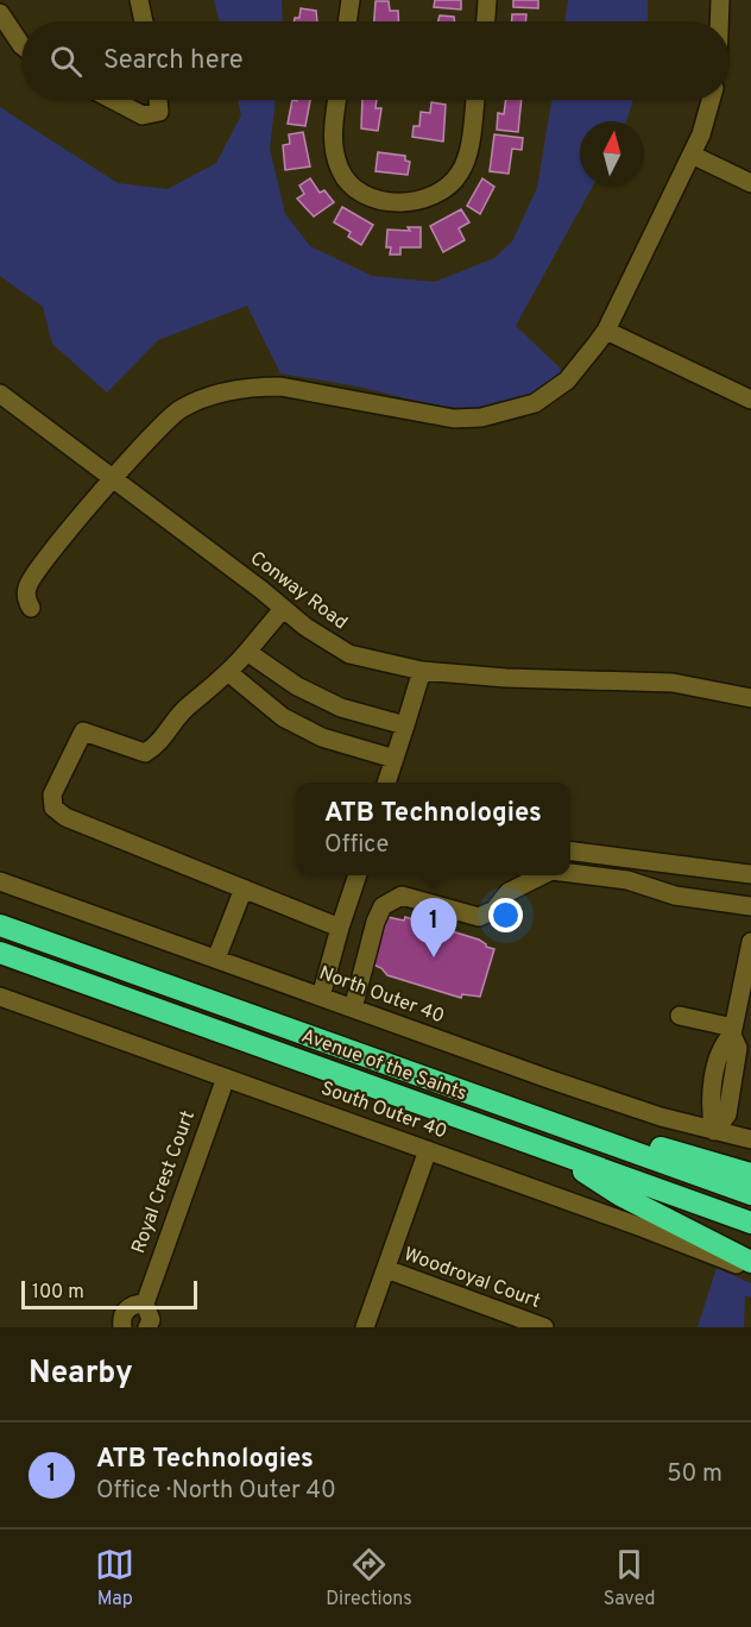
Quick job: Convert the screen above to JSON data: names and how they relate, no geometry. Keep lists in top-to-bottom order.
{
  "streets": {
    "highway": ["Avenue of the Saints"],
    "street": [
      "Conway Road",
      "North Outer 40",
      "South Outer 40",
      "Royal Crest Court",
      "Woodroyal Court"
    ]
  },
  "crossings": [
    ["South Outer 40", "Royal Crest Court"]
  ],
  "scale_bar": "100 m",
  "north": "top",
  "page": {
    "search": "Search here",
    "popup": ["ATB Technologies", "Office"],
    "pins": "1",
    "scale": "100 m",
    "heading": "Nearby",
    "list": [
      {
        "mark": "1",
        "name": "ATB Technologies",
        "note": "Office · North Outer 40",
        "value": "50 m"
      }
    ],
    "nav": ["Map", "Directions", "Saved"]
  }
}
